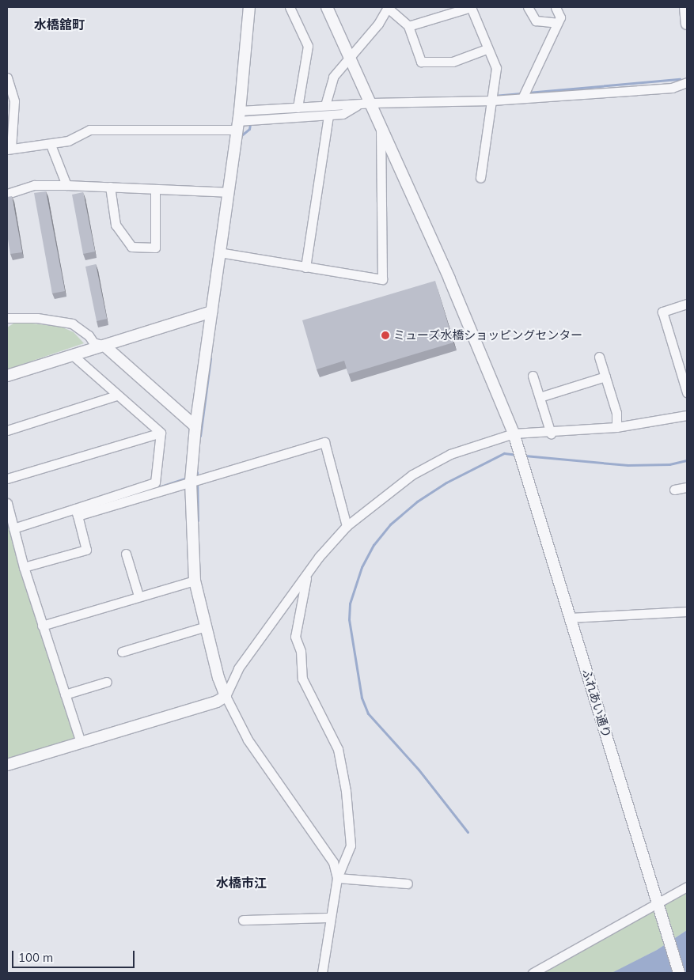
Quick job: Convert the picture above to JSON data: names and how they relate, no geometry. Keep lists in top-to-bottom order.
{
  "streets": {
    "street": ["ふれあい通り"]
  },
  "districts": ["水橋舘町", "水橋市江"],
  "places": ["ミューズ水橋ショッピングセンター"],
  "scale_bar": "100 m"
}
